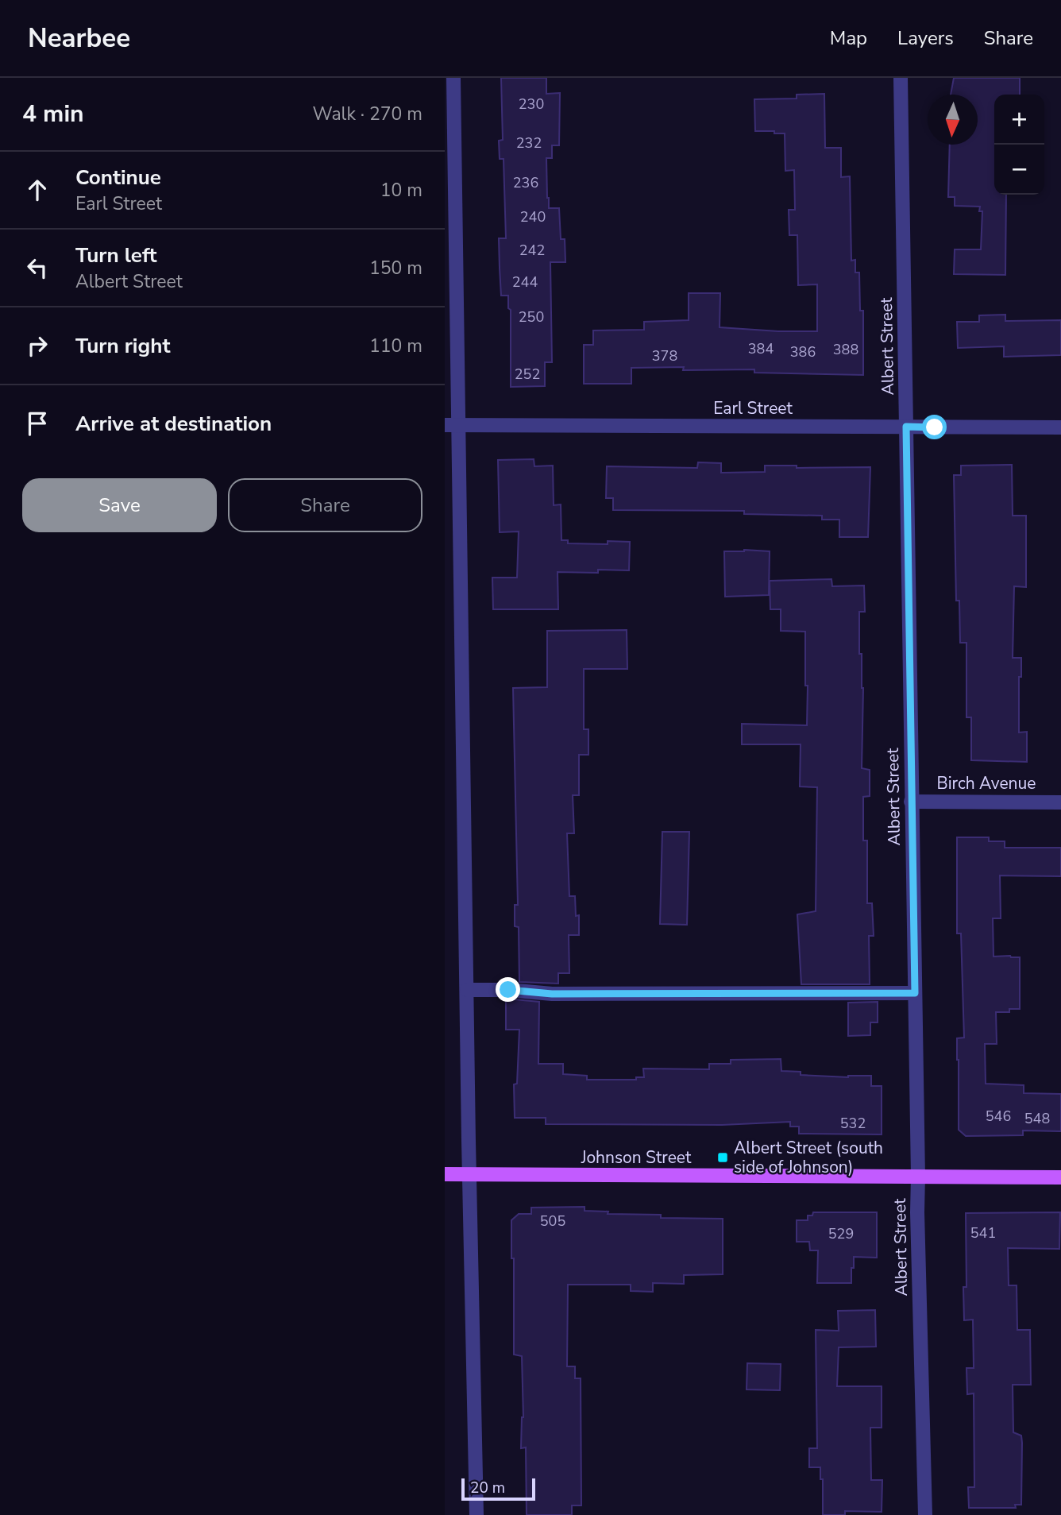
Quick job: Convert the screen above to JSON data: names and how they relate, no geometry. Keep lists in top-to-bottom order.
{
  "streets": {
    "main road": ["Johnson Street"],
    "street": ["Albert Street", "Earl Street", "Birch Avenue"]
  },
  "crossings": [
    ["Albert Street", "Earl Street"],
    ["Albert Street", "Birch Avenue"],
    ["Albert Street", "Johnson Street"]
  ],
  "places": {
    "transit": ["Albert Street (south side of Johnson)"]
  },
  "house_numbers": [
    "230",
    "232",
    "236",
    "240",
    "242",
    "244",
    "250",
    "384",
    "388",
    "386",
    "378",
    "252",
    "546",
    "548",
    "532",
    "505",
    "541",
    "529"
  ],
  "scale_bar": "20 m",
  "north": "bottom",
  "page": {
    "header": "Nearbee",
    "nav": ["Map", "Layers", "Share"],
    "heading": ["4 min", "Walk · 270 m"],
    "map_buttons": ["+", "−"],
    "list": [
      ["Continue", "Earl Street", "10 m"],
      ["Turn left", "Albert Street", "150 m"],
      ["Turn right", "110 m"],
      "Arrive at destination"
    ],
    "buttons": ["Save", "Share"],
    "scale": "20 m"
  }
}
